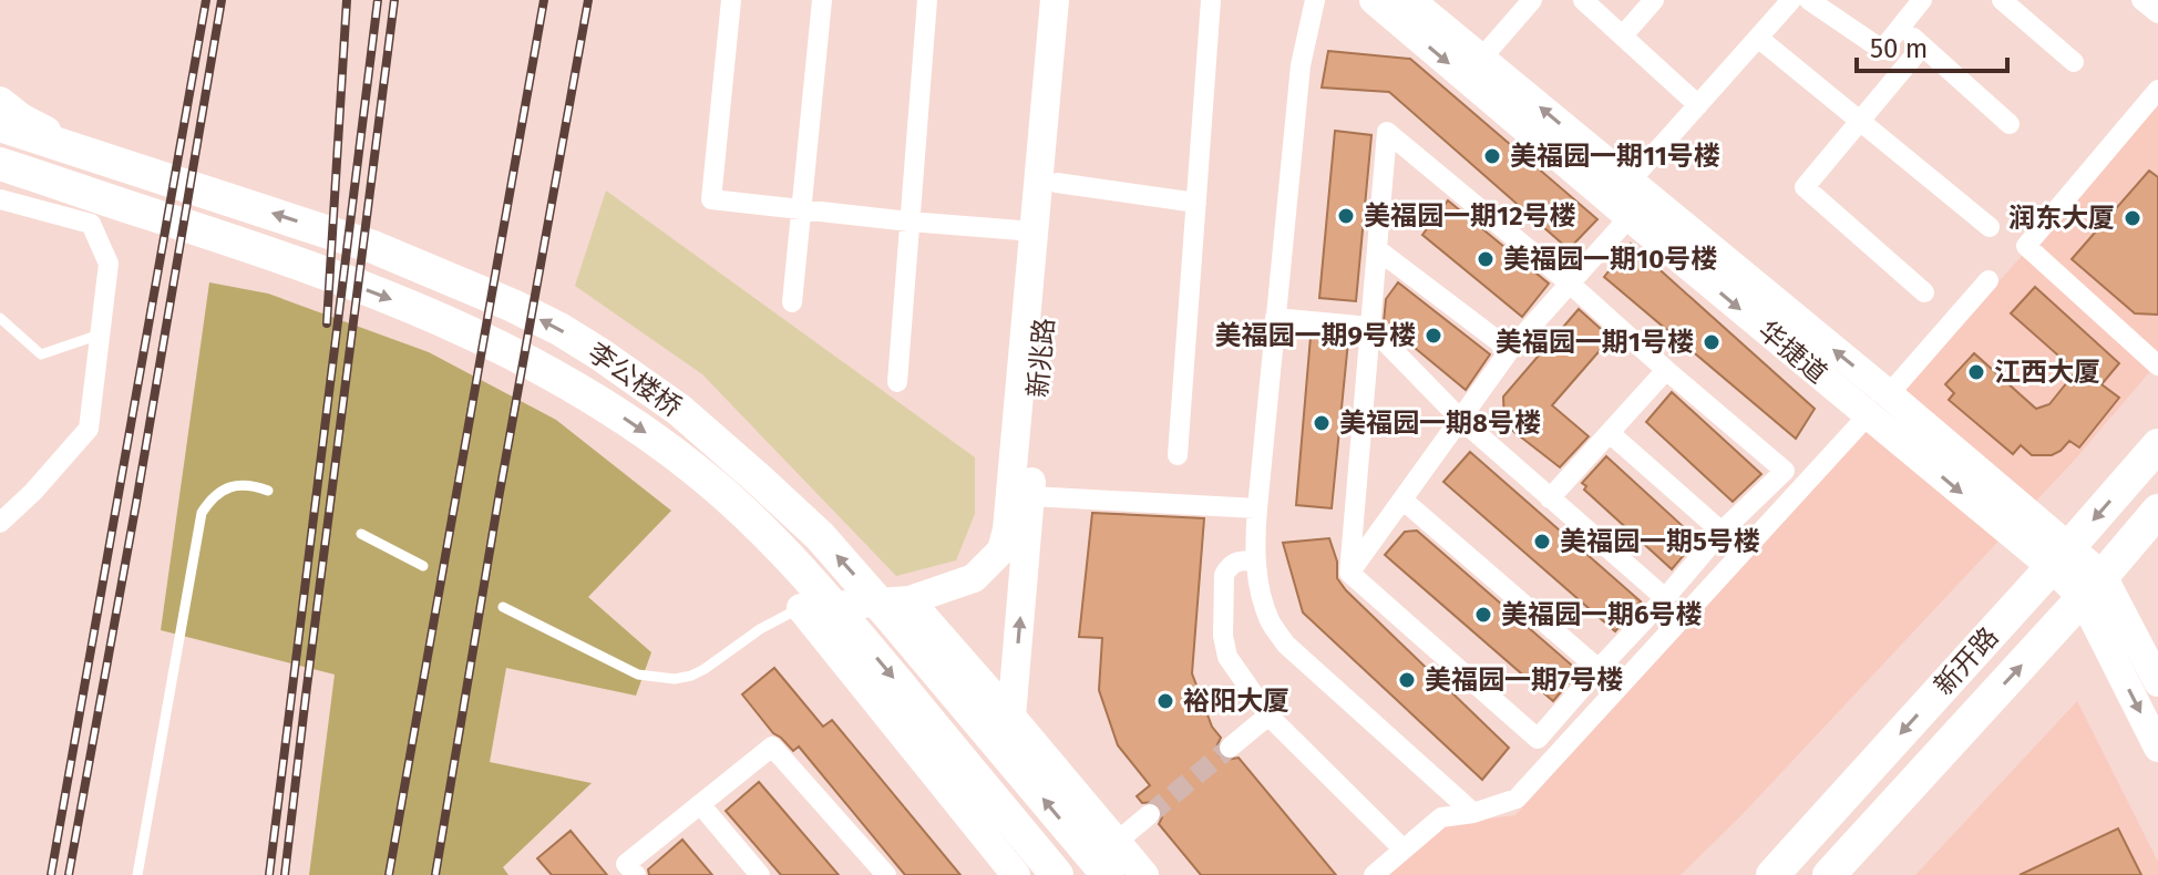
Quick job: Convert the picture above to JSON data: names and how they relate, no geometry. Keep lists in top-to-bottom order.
{
  "streets": {
    "main road": ["李公楼桥", "新开路"],
    "street": ["华捷道", "新兆路"]
  },
  "crossings": [
    ["华捷道", "新开路"]
  ],
  "places": [
    "美福园一期11号楼",
    "美福园一期12号楼",
    "润东大厦",
    "美福园一期10号楼",
    "美福园一期9号楼",
    "美福园一期1号楼",
    "江西大厦",
    "美福园一期8号楼",
    "美福园一期5号楼",
    "美福园一期6号楼",
    "美福园一期7号楼",
    "裕阳大厦"
  ],
  "scale_bar": "50 m"
}
